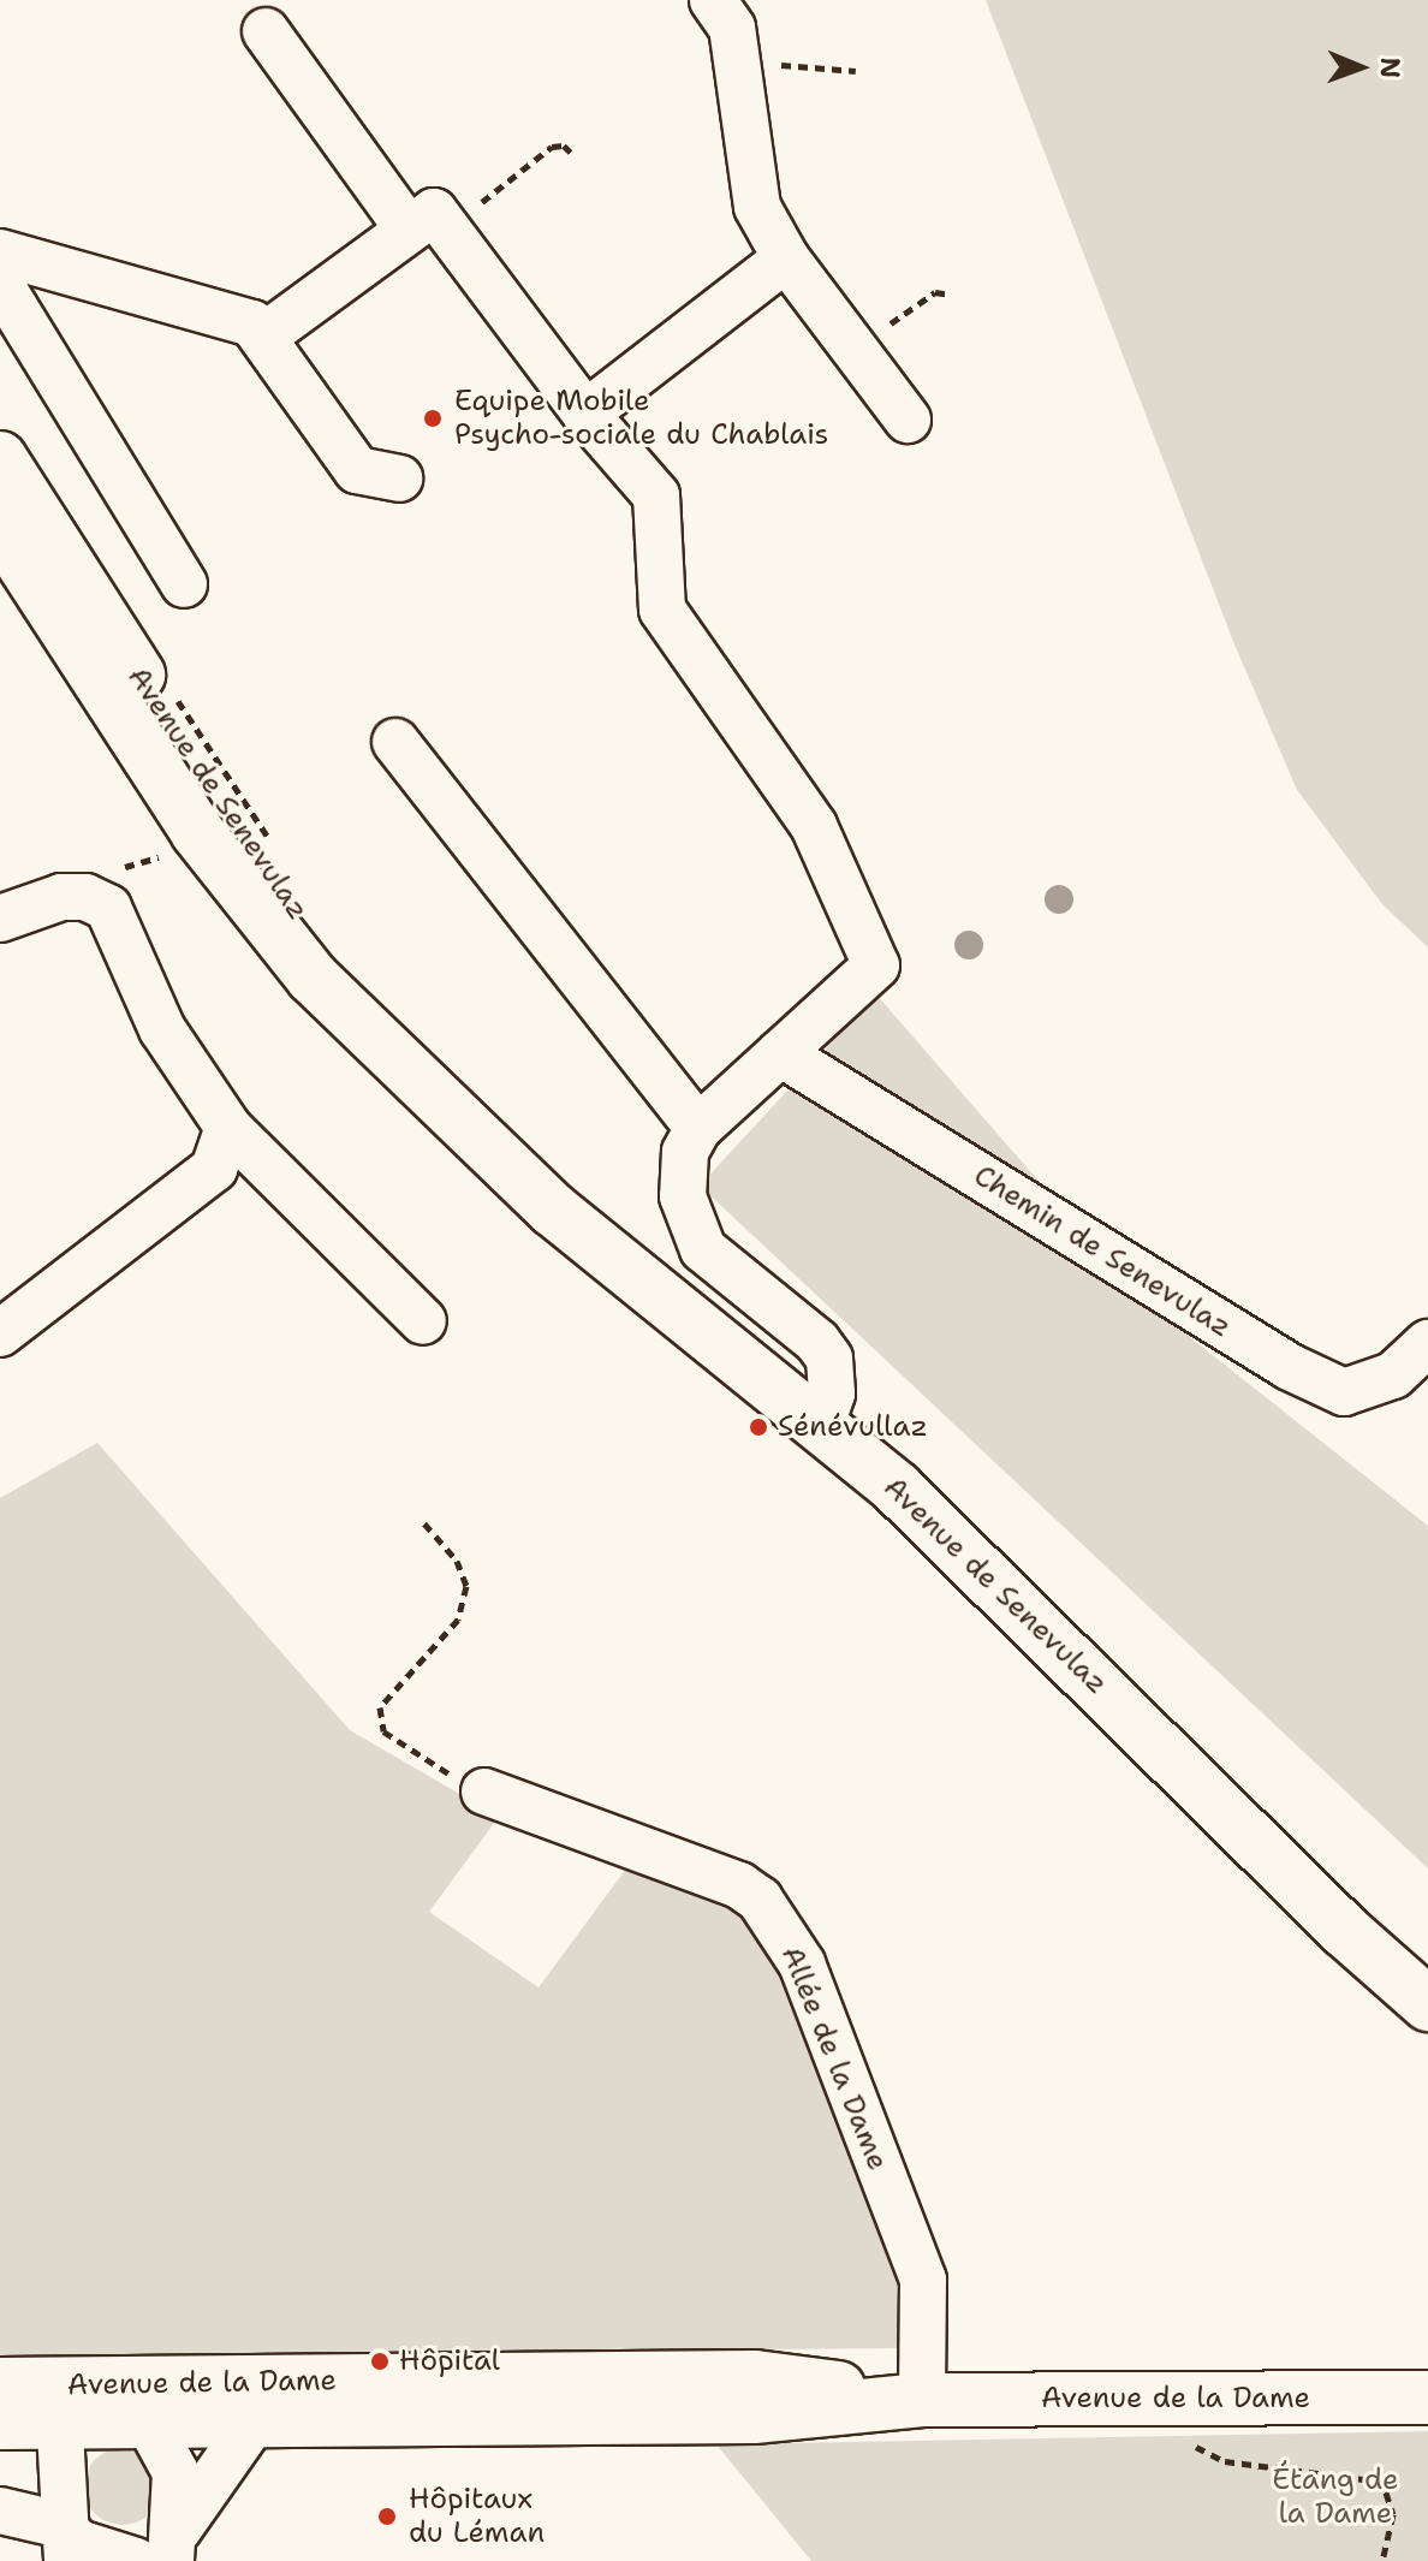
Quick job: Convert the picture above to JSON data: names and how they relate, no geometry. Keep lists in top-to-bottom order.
{
  "streets": {
    "main road": ["Avenue de Senevulaz", "Avenue de la Dame"],
    "street": ["Chemin de Senevulaz", "Allée de la Dame"]
  },
  "crossings": [
    ["Allée de la Dame", "Avenue de la Dame"]
  ],
  "parks": ["Étang de la Dame"],
  "places": [
    "Equipe Mobile Psycho-sociale du Chablais",
    "Sénévullaz",
    "Hôpital",
    "Hôpitaux du Léman"
  ],
  "north": "right"
}
